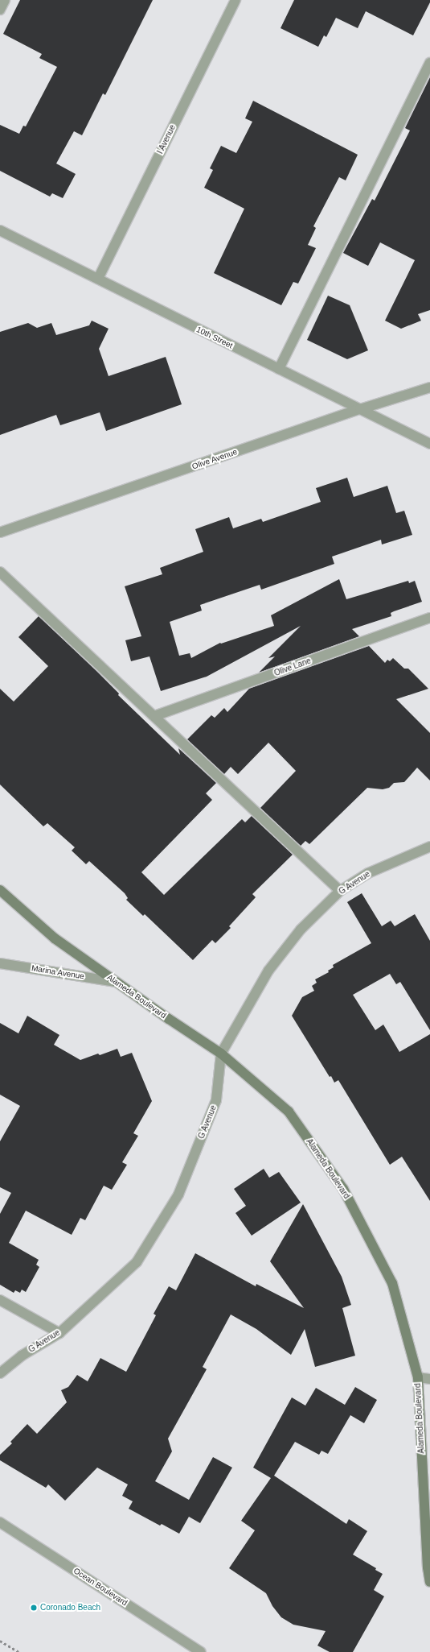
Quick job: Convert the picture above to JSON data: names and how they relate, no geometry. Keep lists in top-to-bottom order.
{
  "streets": {
    "main road": ["Alameda Boulevard"],
    "street": [
      "I Avenue",
      "10th Street",
      "Olive Avenue",
      "Olive Lane",
      "G Avenue",
      "Marina Avenue",
      "Ocean Boulevard"
    ]
  },
  "crossings": [
    ["I Avenue", "10th Street"],
    ["10th Street", "Olive Avenue"],
    ["G Avenue", "Alameda Boulevard"],
    ["Marina Avenue", "Alameda Boulevard"]
  ],
  "places": ["Coronado Beach"]
}
